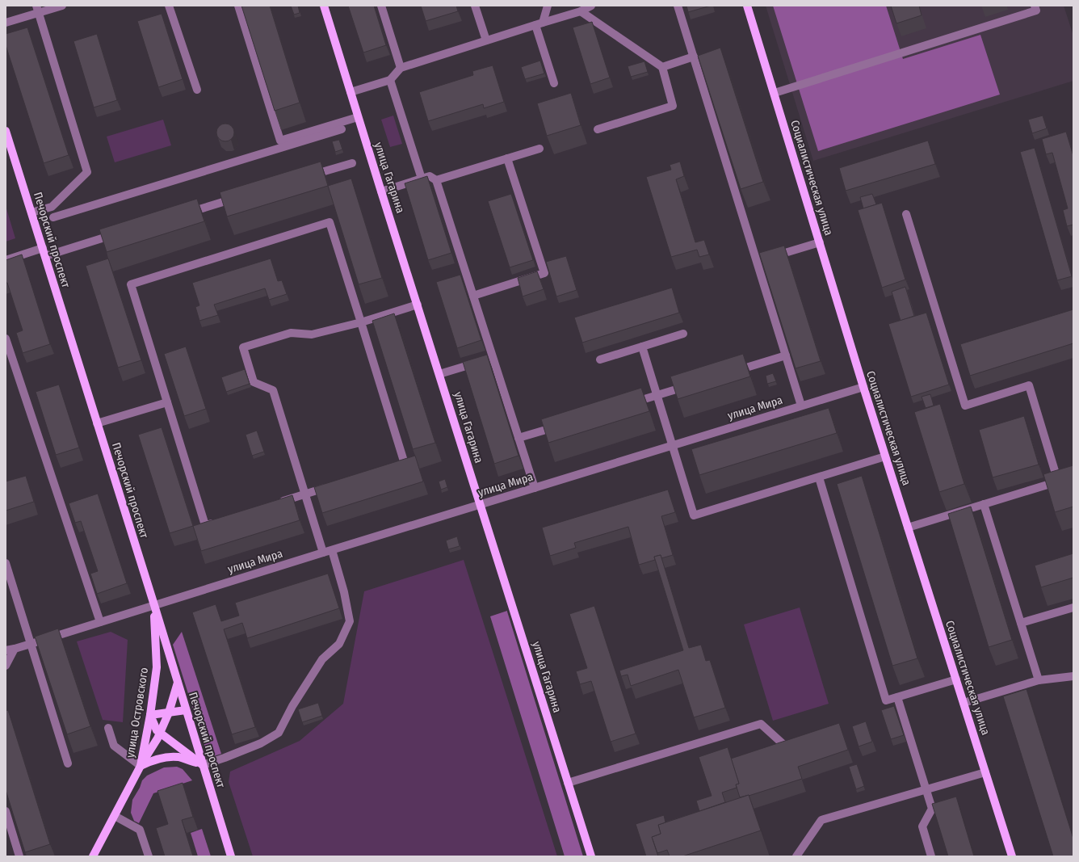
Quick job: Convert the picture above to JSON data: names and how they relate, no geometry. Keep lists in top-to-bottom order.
{
  "streets": {
    "main road": [
      "улица Гагарина",
      "Социалистическая улица",
      "Печорский проспект",
      "улица Островского"
    ],
    "street": ["улица Мира"]
  },
  "crossings": [
    ["улица Гагарина", "улица Мира"],
    ["Социалистическая улица", "улица Мира"],
    ["Печорский проспект", "улица Мира"],
    ["Печорский проспект", "улица Островского"],
    ["улица Мира", "улица Островского"]
  ]
}
